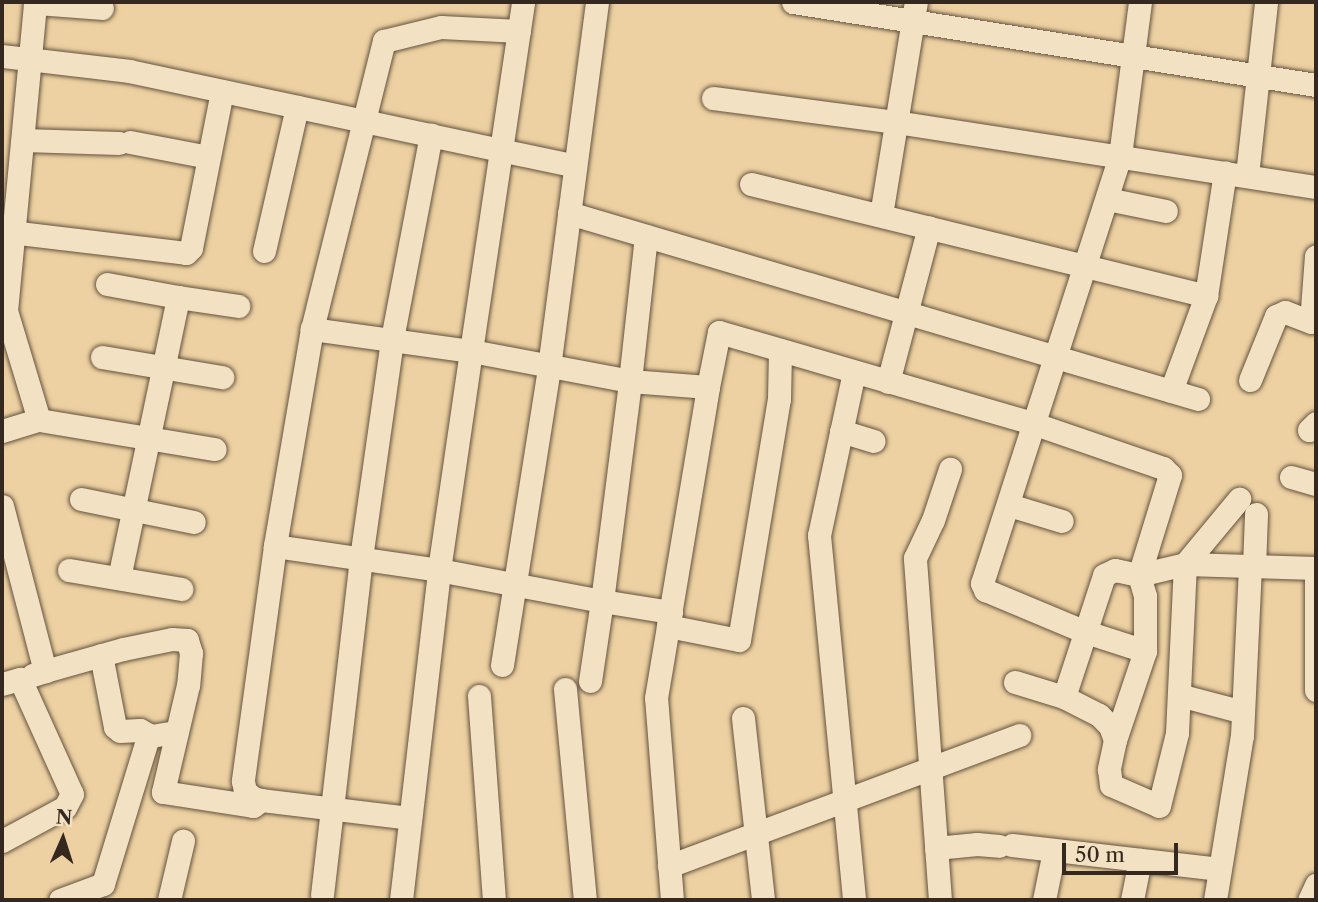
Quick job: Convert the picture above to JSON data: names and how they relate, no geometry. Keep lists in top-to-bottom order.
{
  "scale_bar": "50 m",
  "north": "top"
}
